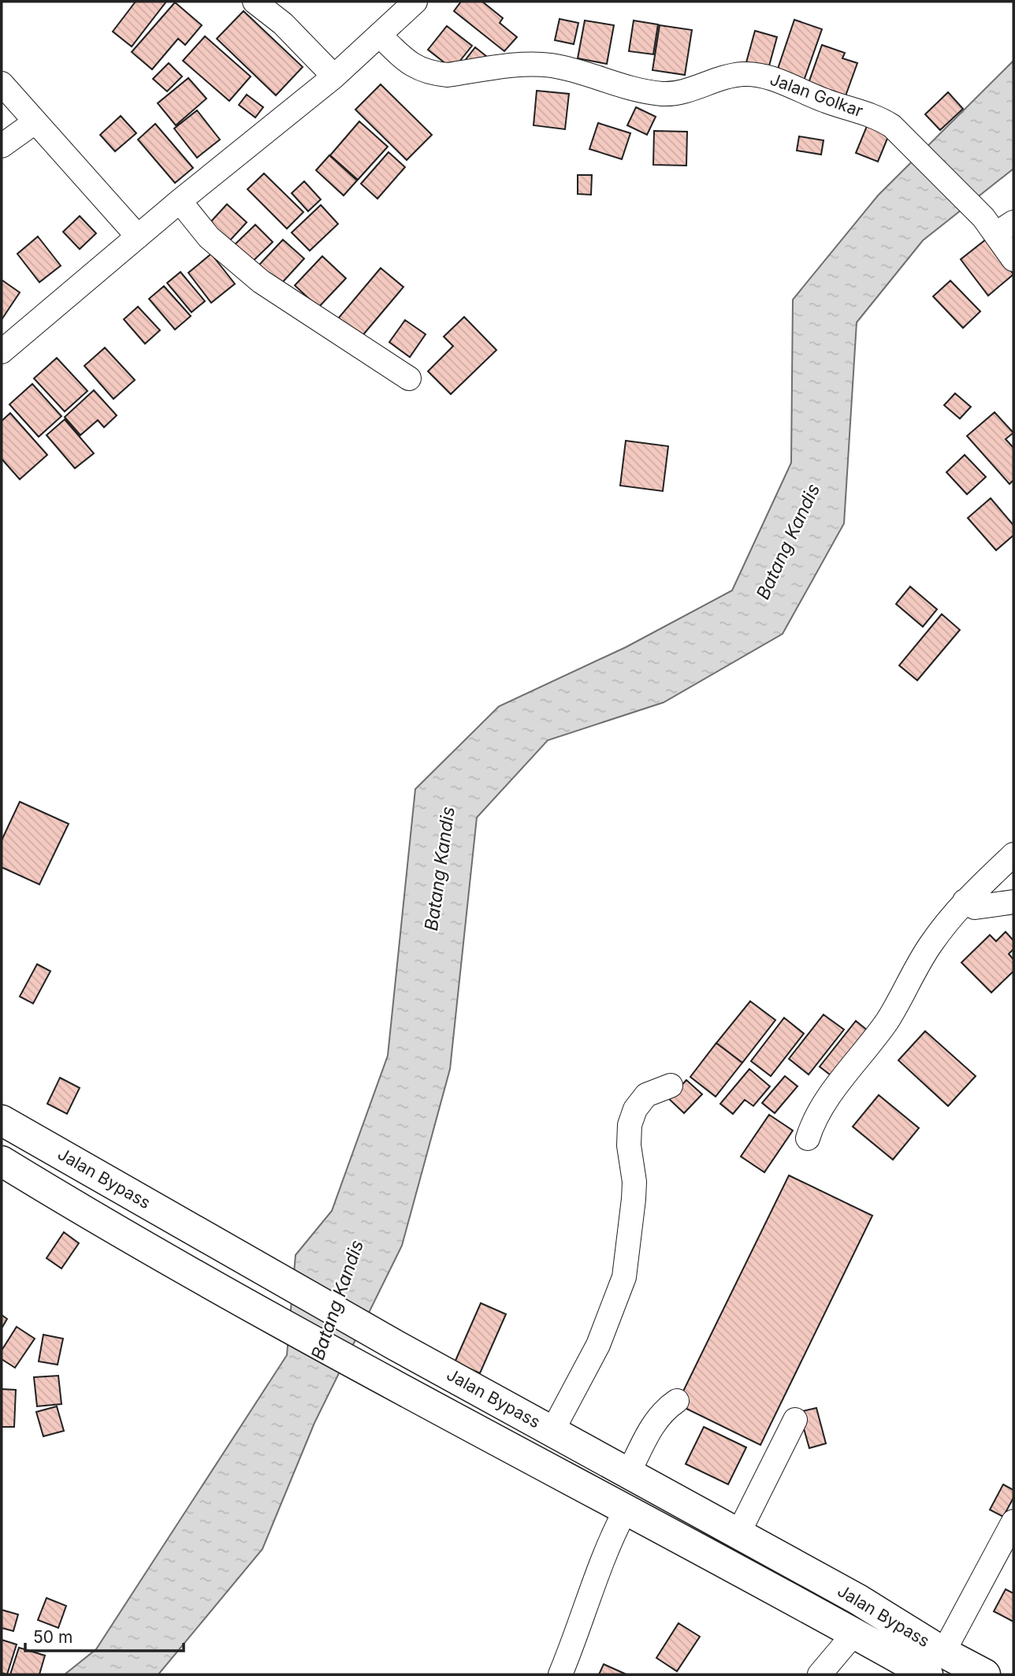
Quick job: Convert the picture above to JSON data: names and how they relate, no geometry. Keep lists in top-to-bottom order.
{
  "streets": {
    "highway": ["Jalan Bypass"],
    "street": ["Jalan Golkar"]
  },
  "water": ["Batang Kandis"],
  "scale_bar": "50 m"
}
